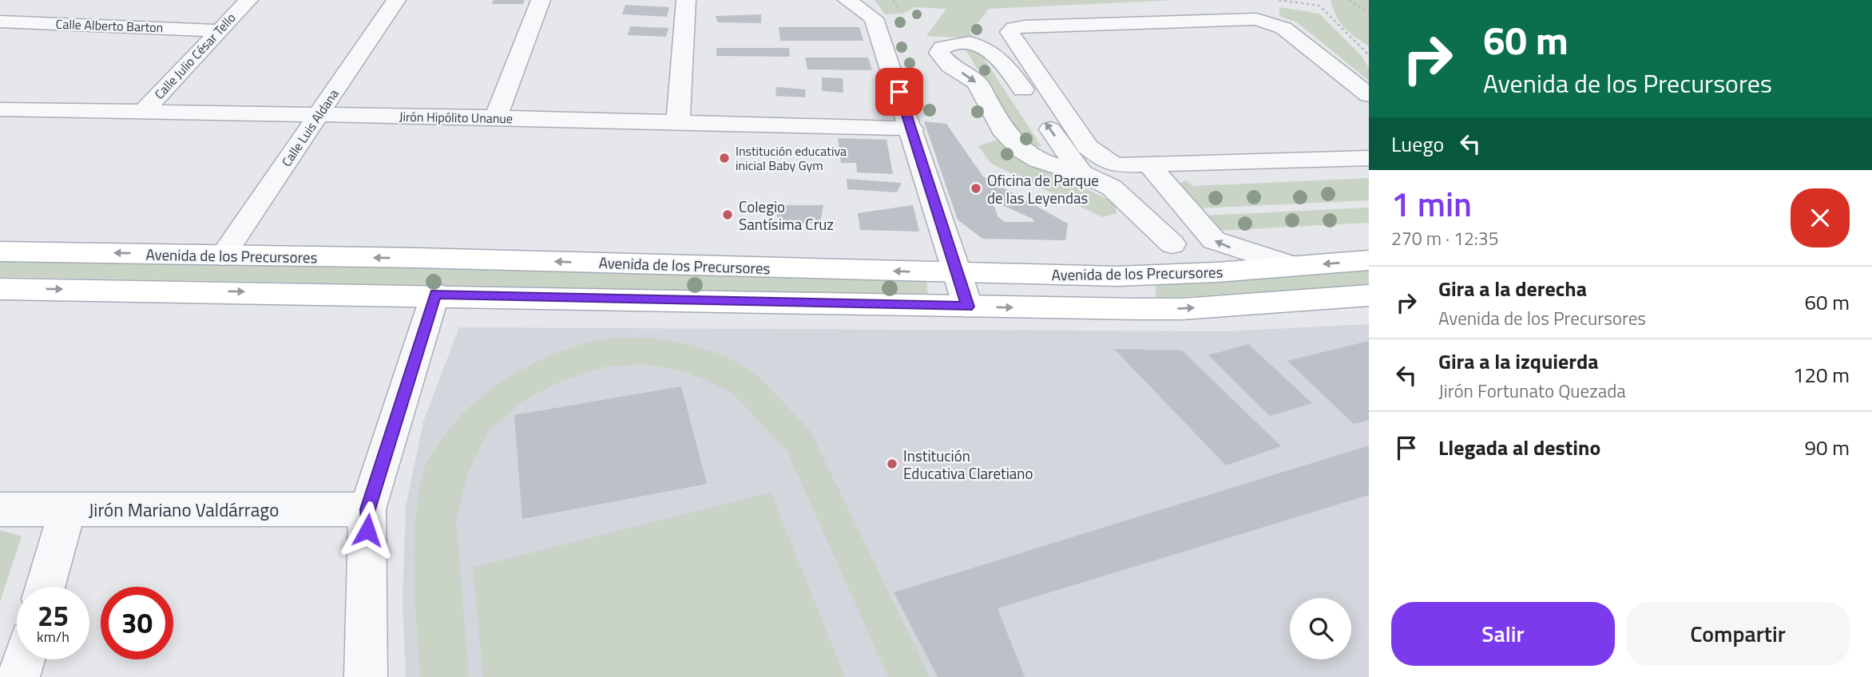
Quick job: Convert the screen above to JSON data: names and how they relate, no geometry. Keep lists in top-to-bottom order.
{
  "streets": {
    "main road": ["Avenida de los Precursores"],
    "street": [
      "Calle Alberto Barton",
      "Calle Julio César Tello",
      "Jirón Hipólito Unanue",
      "Calle Luis Aldana",
      "Jirón Mariano Valdárrago"
    ]
  },
  "crossings": [
    ["Calle Alberto Barton", "Calle Julio César Tello"],
    ["Calle Julio César Tello", "Jirón Hipólito Unanue"],
    ["Jirón Hipólito Unanue", "Calle Luis Aldana"],
    ["Calle Luis Aldana", "Avenida de los Precursores"]
  ],
  "places": [
    "Institución educativa inicial Baby Gym",
    "Oficina de Parque de las Leyendas",
    "Colegio Santísima Cruz",
    "Institución Educativa Claretiano"
  ],
  "page": {
    "turn": ["60 m", "Avenida de los Precursores"],
    "then": "Luego",
    "heading": ["1 min", "270 m · 12:35"],
    "list": [
      {
        "name": "Gira a la derecha",
        "note": "Avenida de los Precursores",
        "value": "60 m"
      },
      {
        "name": "Gira a la izquierda",
        "note": "Jirón Fortunato Quezada",
        "value": "120 m"
      },
      {
        "name": "Llegada al destino",
        "value": "90 m"
      }
    ],
    "speed": "25 km/h",
    "limit": "30",
    "buttons": ["Salir", "Compartir"]
  }
}
